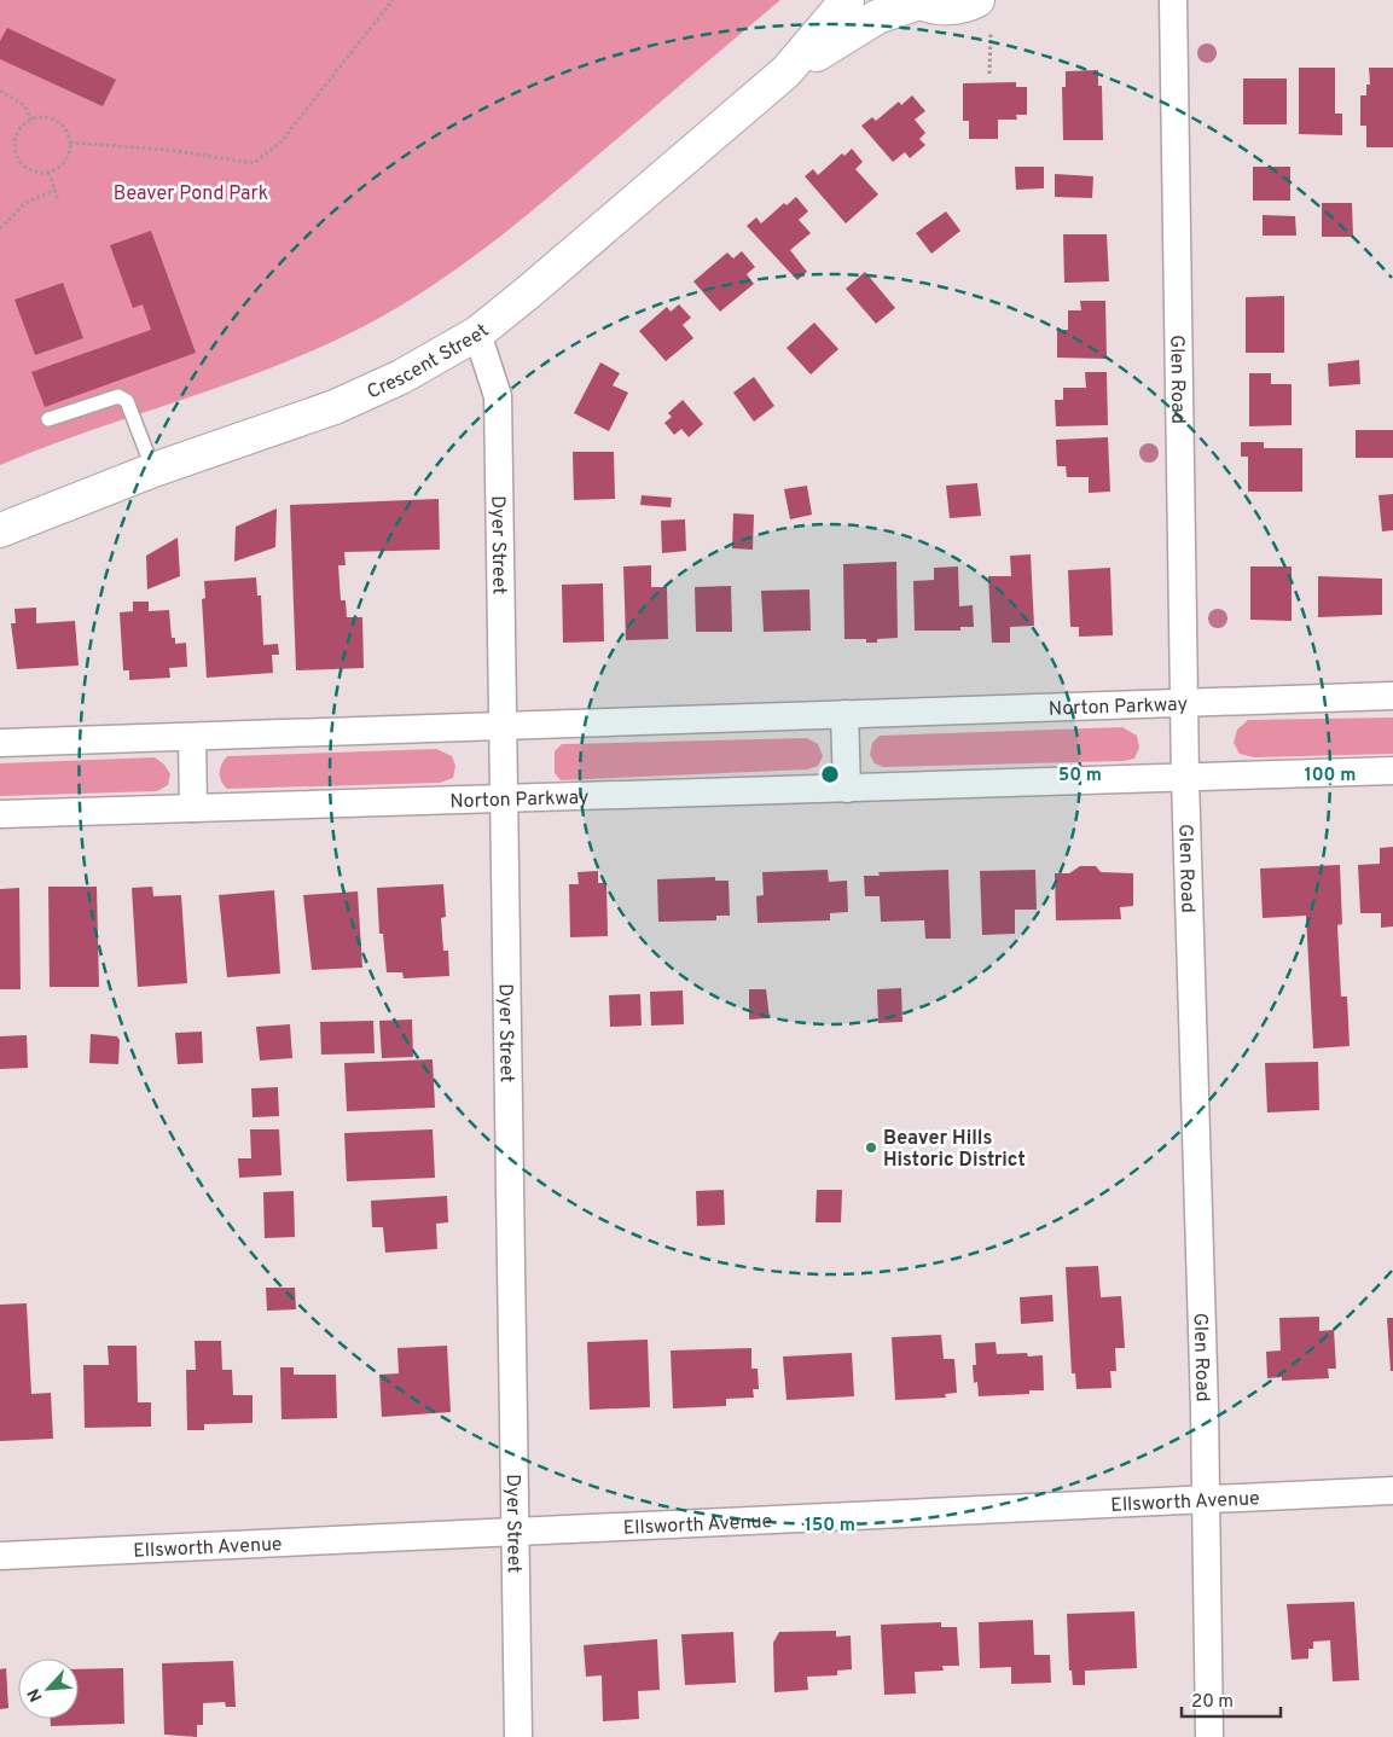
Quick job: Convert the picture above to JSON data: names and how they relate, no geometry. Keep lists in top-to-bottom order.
{
  "streets": {
    "street": [
      "Crescent Street",
      "Glen Road",
      "Dyer Street",
      "Norton Parkway",
      "Ellsworth Avenue"
    ]
  },
  "crossings": [
    ["Crescent Street", "Dyer Street"],
    ["Glen Road", "Norton Parkway"],
    ["Glen Road", "Ellsworth Avenue"],
    ["Dyer Street", "Norton Parkway"],
    ["Dyer Street", "Ellsworth Avenue"]
  ],
  "parks": ["Beaver Pond Park"],
  "places": ["Beaver Hills Historic District"],
  "scale_bar": "20 m",
  "north": "bottom left",
  "rings": ["50 m", "100 m", "150 m"]
}
